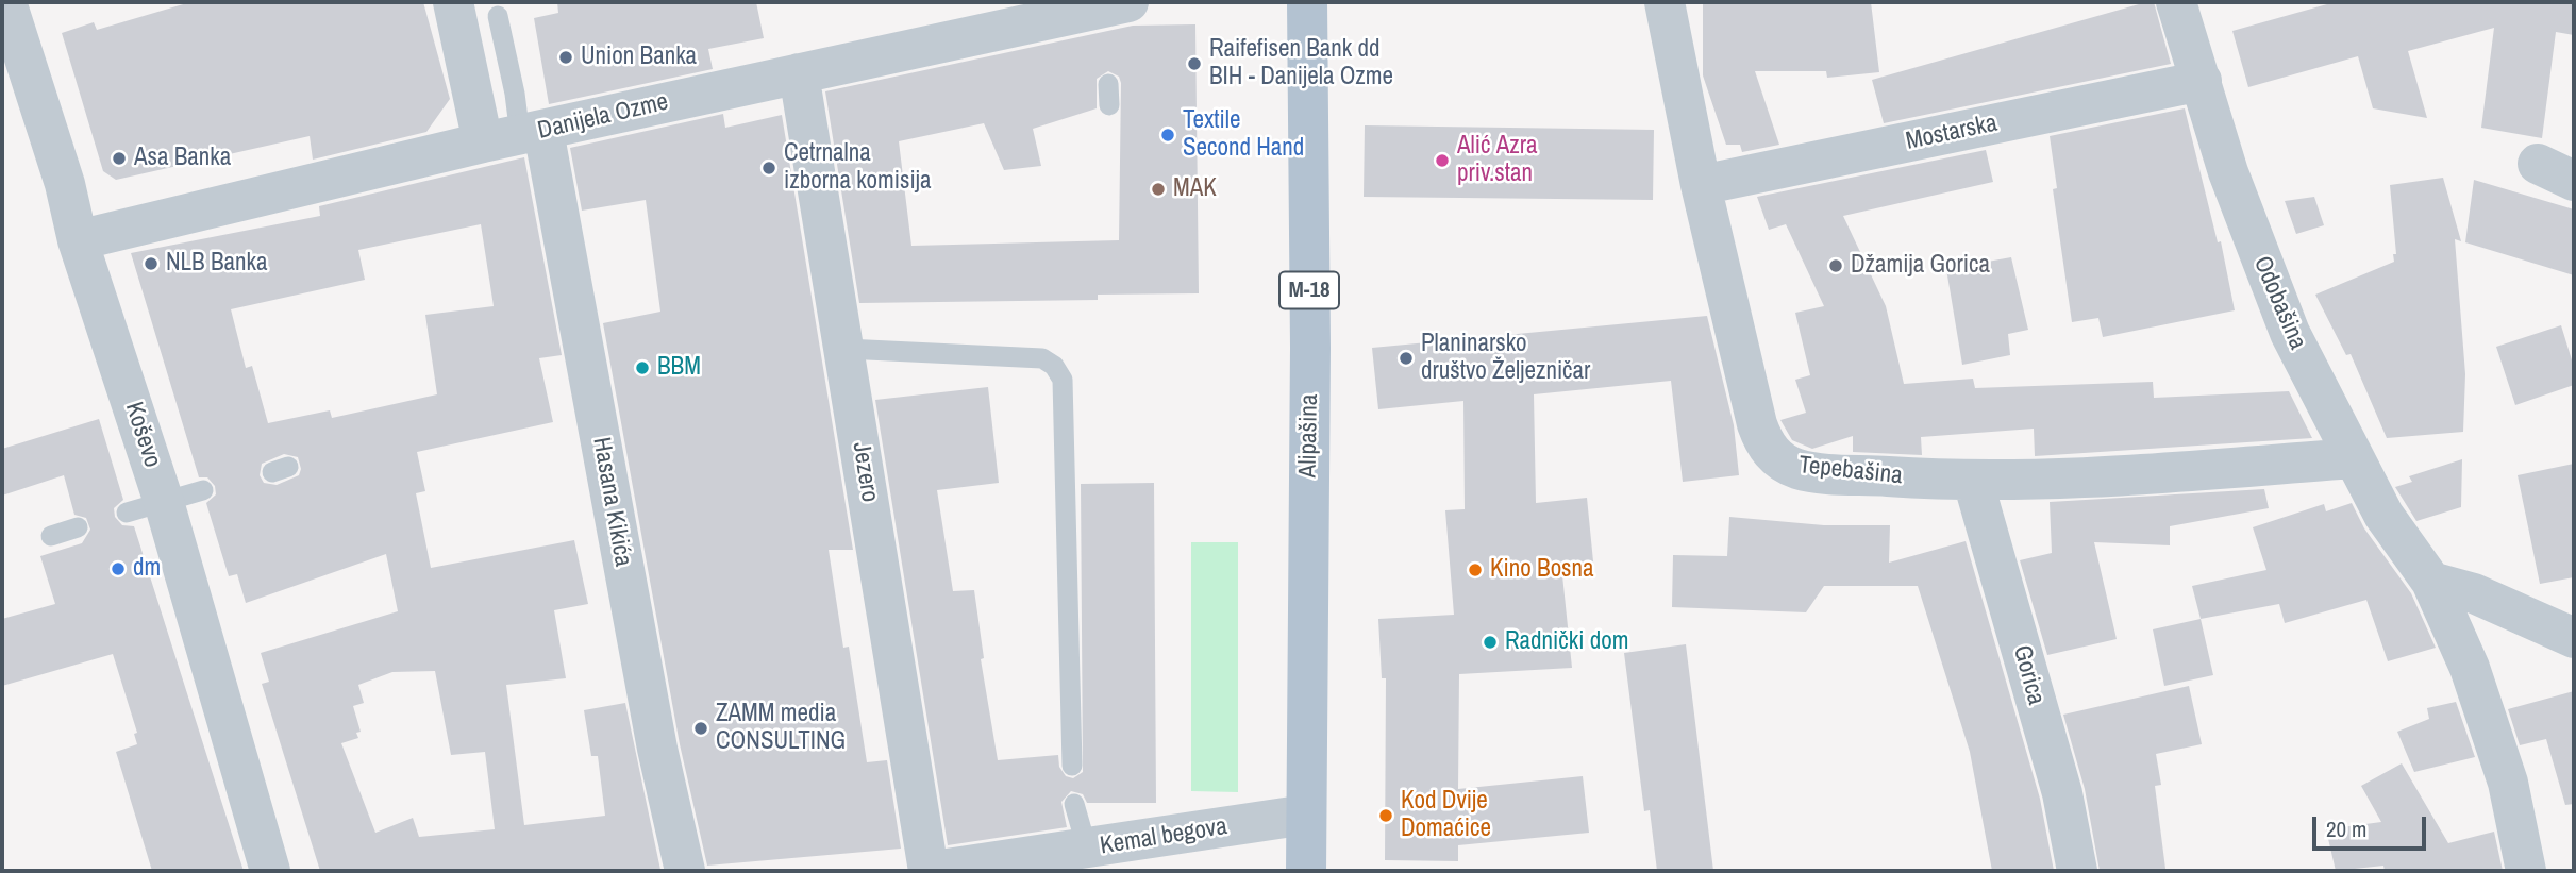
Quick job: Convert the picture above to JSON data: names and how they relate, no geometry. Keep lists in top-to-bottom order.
{
  "streets": {
    "main road": ["M-18", "Alipašina"],
    "street": [
      "Danijela Ozme",
      "Mostarska",
      "Odobašina",
      "Koševo",
      "Tepebašina",
      "Jezero",
      "Hasana Kikića",
      "Gorica",
      "Kemal begova"
    ]
  },
  "crossings": [
    ["Danijela Ozme", "Koševo"],
    ["Danijela Ozme", "Jezero"],
    ["Danijela Ozme", "Hasana Kikića"],
    ["Mostarska", "Odobašina"],
    ["Mostarska", "Tepebašina"],
    ["Odobašina", "Tepebašina"],
    ["Alipašina", "Kemal begova"],
    ["Tepebašina", "Gorica"],
    ["Jezero", "Kemal begova"]
  ],
  "places": [
    "Union Banka",
    "Raifefisen Bank dd BIH - Danijela Ozme",
    "Textile Second Hand",
    "Asa Banka",
    "Alić Azra priv.stan",
    "Cetrnalna izborna komisija",
    "MAK",
    "NLB Banka",
    "Džamija Gorica",
    "Planinarsko društvo Željezničar",
    "BBM",
    "dm",
    "Kino Bosna",
    "Radnički dom",
    "ZAMM media CONSULTING",
    "Kod Dvije Domaćice"
  ],
  "scale_bar": "20 m"
}
